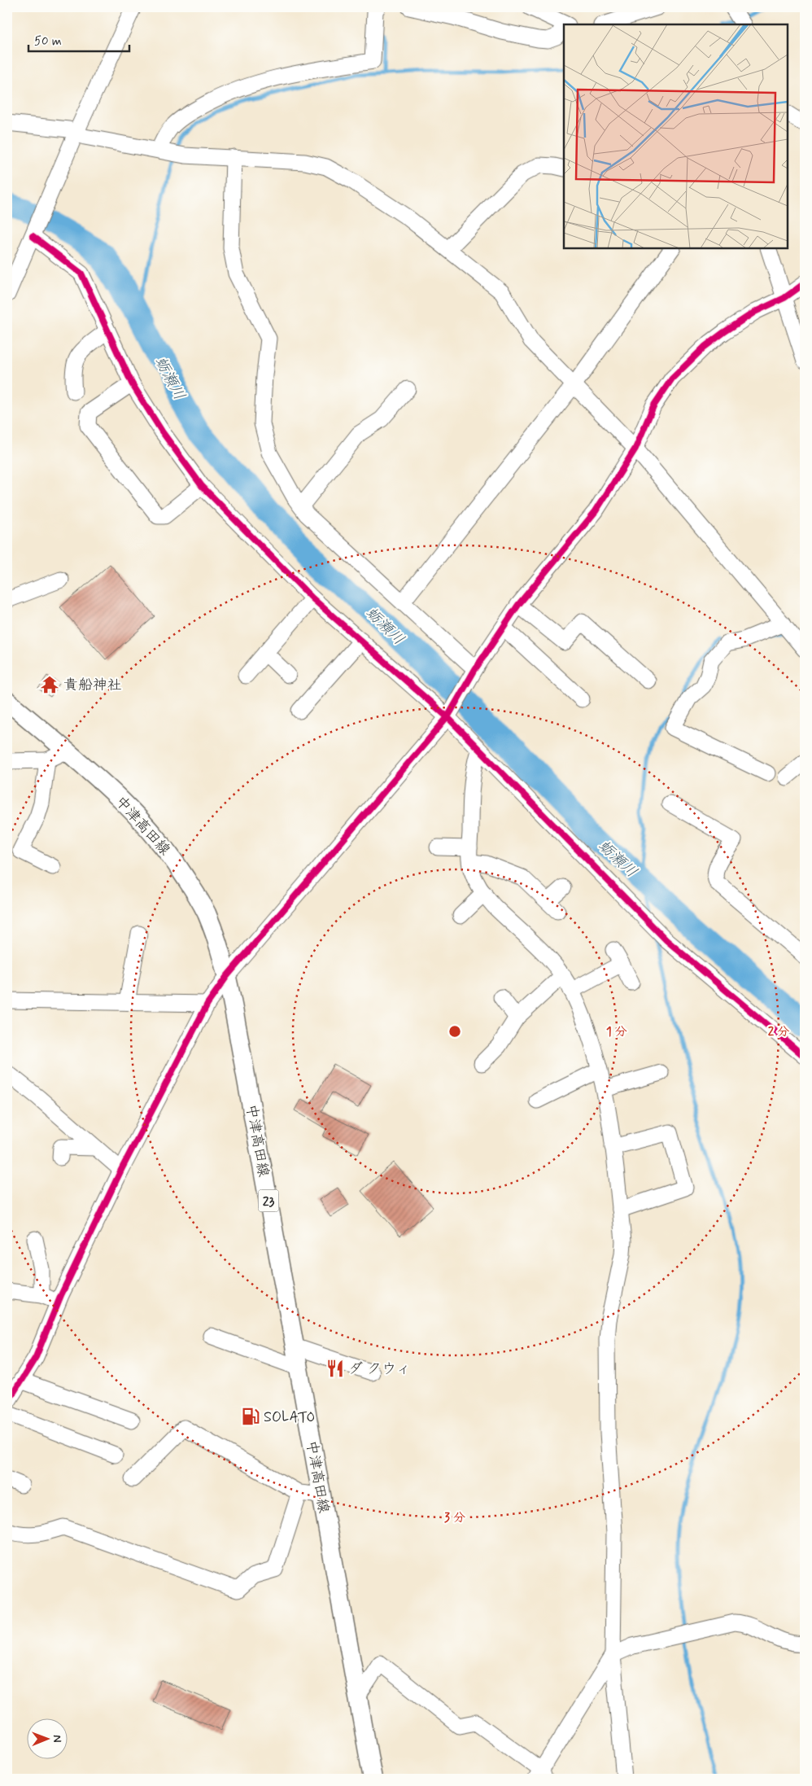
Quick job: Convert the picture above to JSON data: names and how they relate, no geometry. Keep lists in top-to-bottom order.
{
  "streets": {
    "main road": ["中津高田線", "23"]
  },
  "water": ["蛎瀬川"],
  "places": {
    "temple": ["貴船神社"],
    "restaurant": ["ダ クウィ"],
    "fuel station": ["SOLATO"]
  },
  "scale_bar": "50 m",
  "north": "right",
  "rings": ["1 分", "2 分", "3 分"]
}
